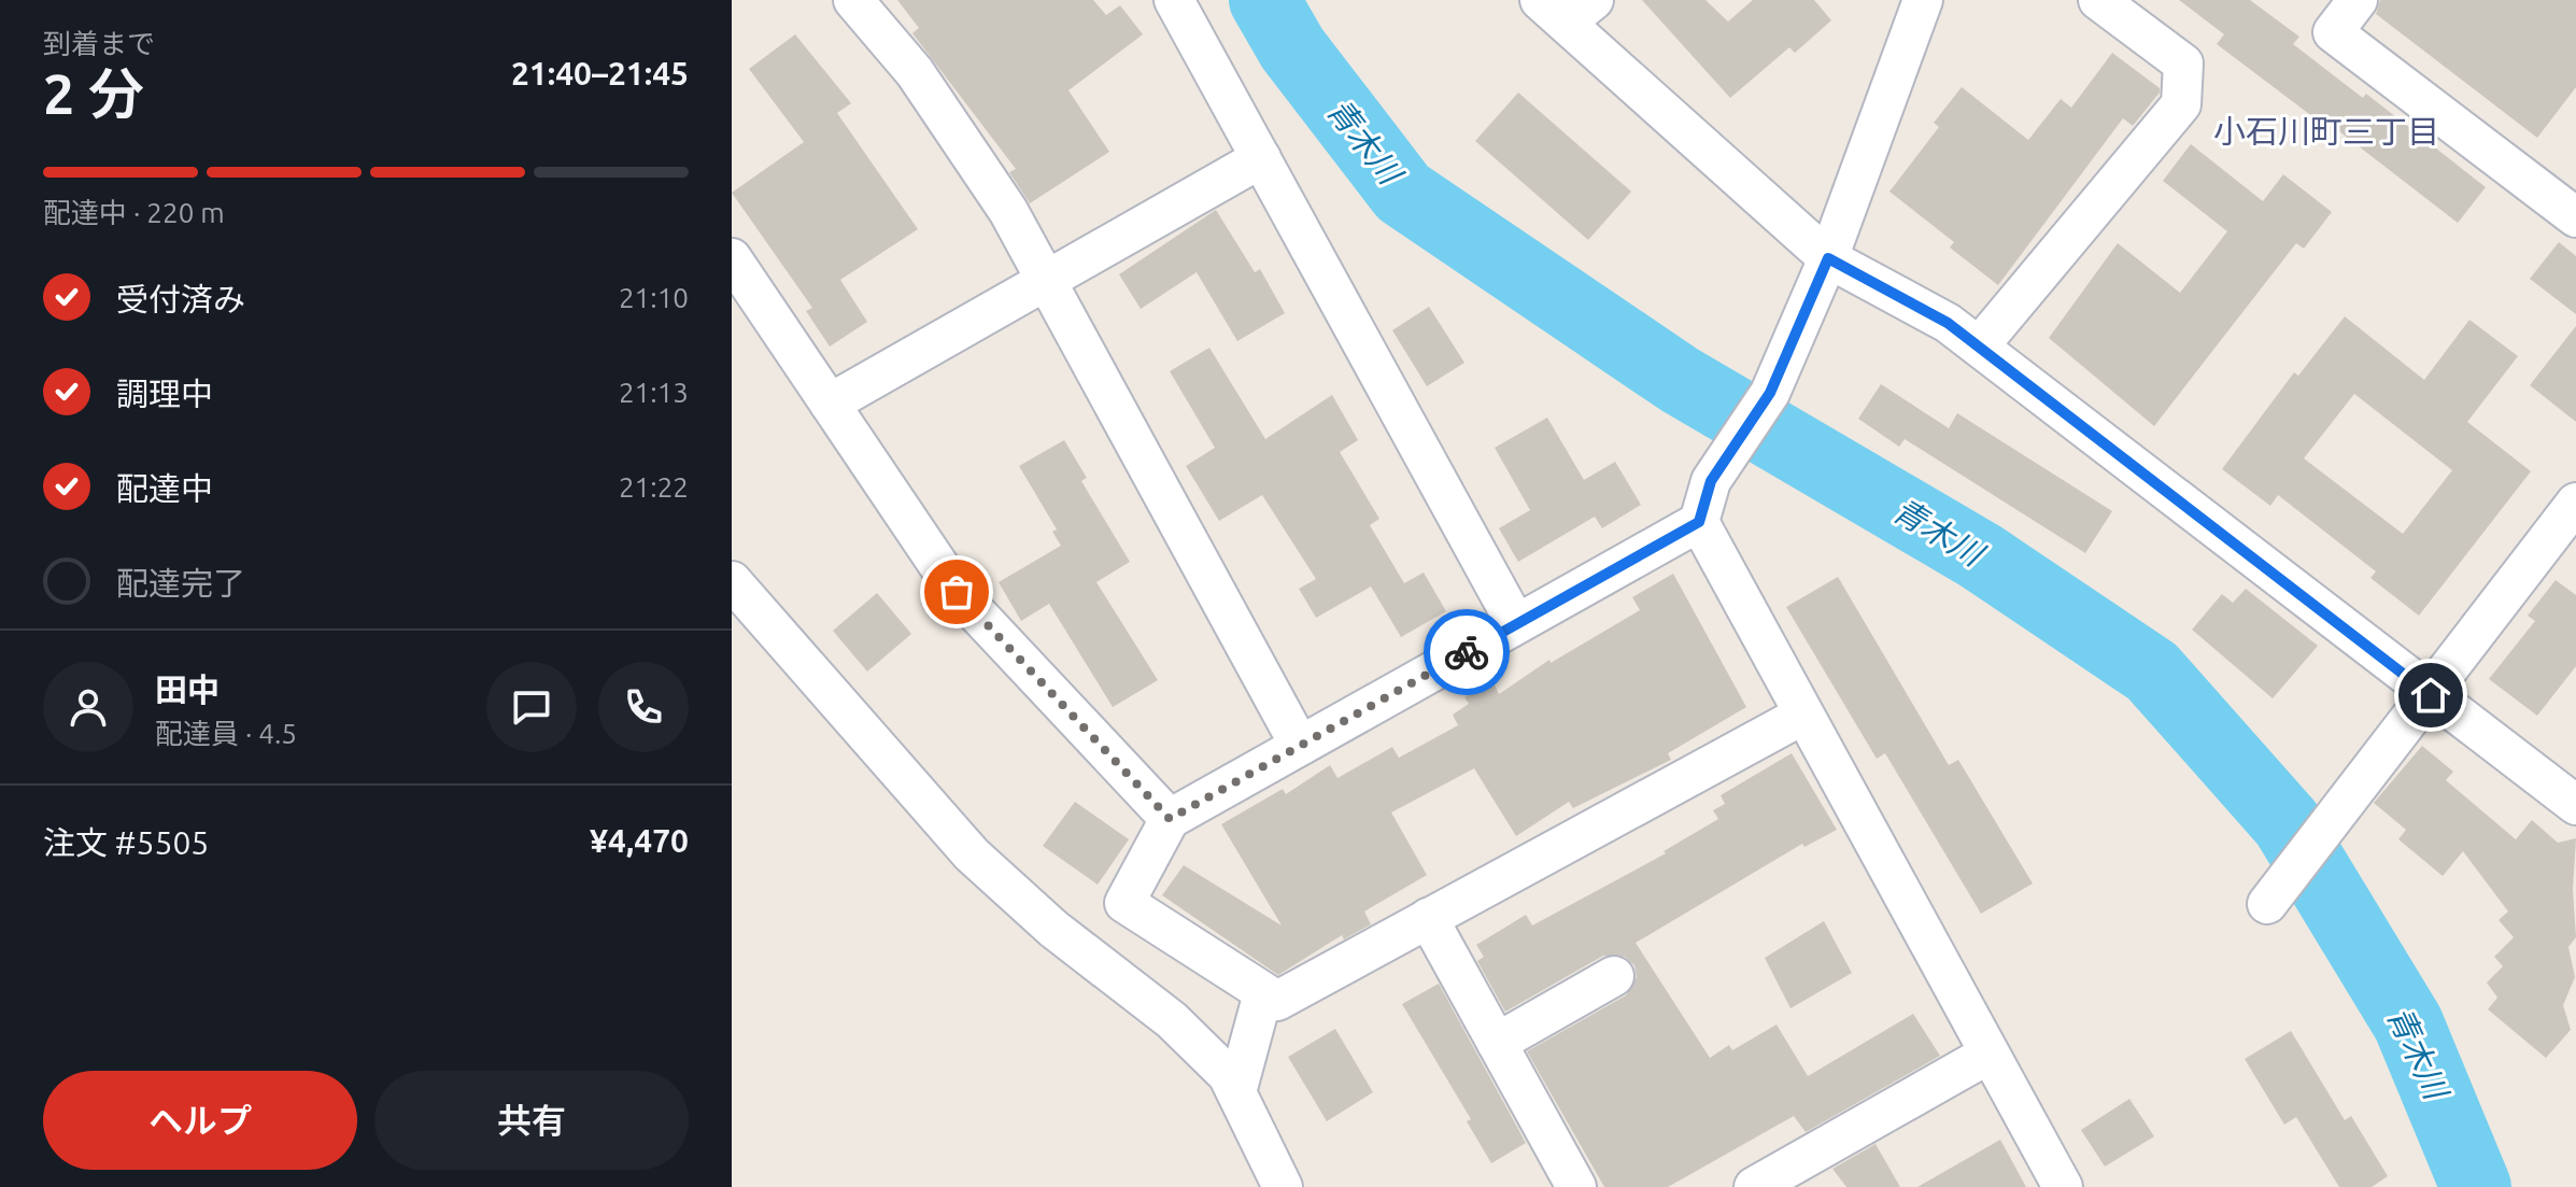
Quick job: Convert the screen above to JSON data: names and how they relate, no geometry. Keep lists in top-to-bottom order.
{
  "districts": ["小石川町三丁目"],
  "water": ["青木川"],
  "page": {
    "heading": ["2 分", "到着まで", "21:40–21:45"],
    "panel": [
      "田中",
      "配達員 · 4.5",
      "注文 #5505",
      "¥4,470"
    ],
    "bar": "配達中 · 220 m",
    "list": [
      ["受付済み", "21:10"],
      ["調理中", "21:13"],
      ["配達中", "21:22"],
      "配達完了"
    ],
    "buttons": ["ヘルプ", "共有"]
  }
}
